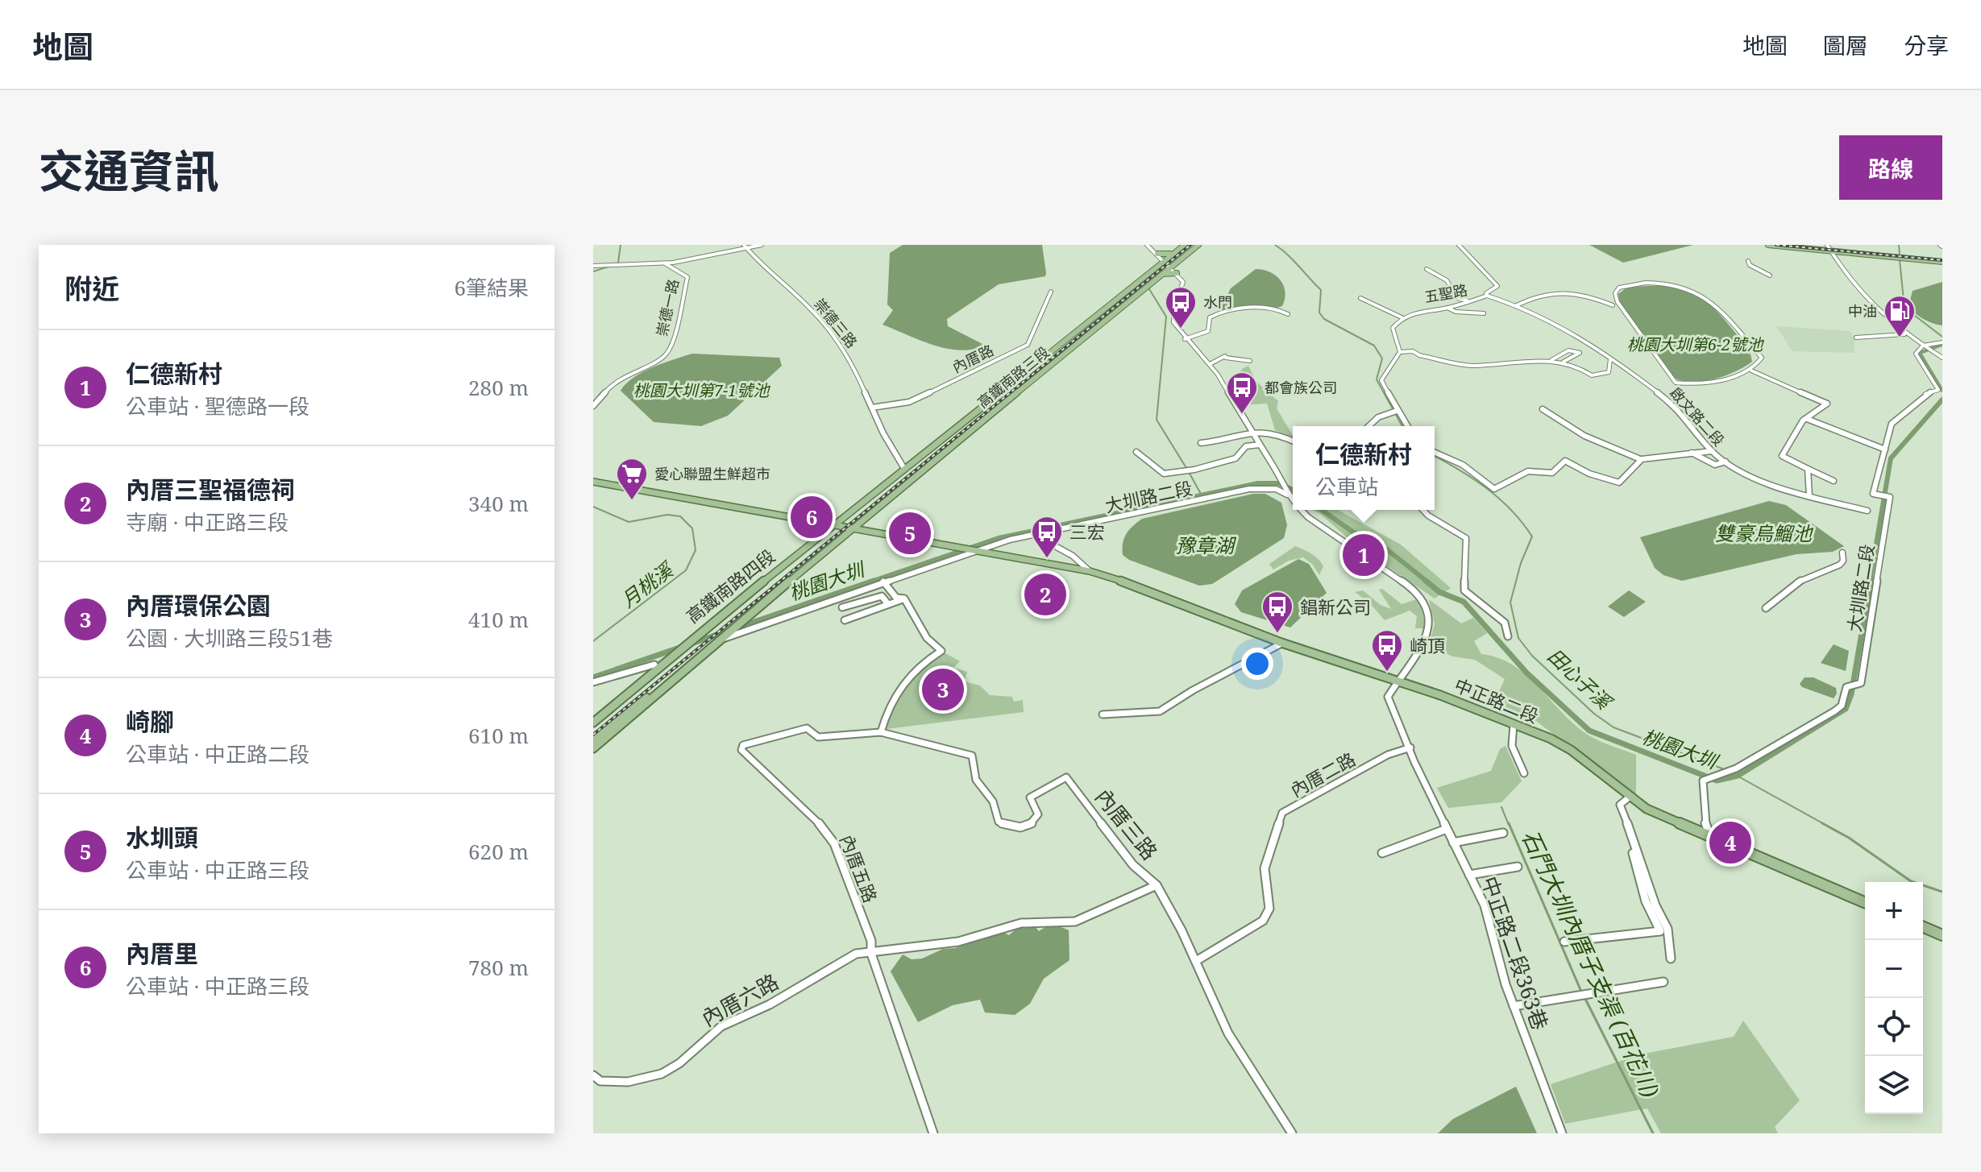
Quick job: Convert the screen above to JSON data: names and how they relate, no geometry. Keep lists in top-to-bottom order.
{
  "streets": {
    "main road": ["高鐵南路三段", "高鐵南路四段", "中正路二段"],
    "street": [
      "五聖路",
      "崇德一路",
      "崇德三路",
      "內厝路",
      "啟文路二段",
      "大圳路二段",
      "內厝二路",
      "內厝三路",
      "內厝五路",
      "中正路二段363巷",
      "內厝六路"
    ]
  },
  "crossings": [
    ["五聖路", "啟文路二段"],
    ["崇德三路", "內厝路"],
    ["崇德三路", "高鐵南路三段"],
    ["高鐵南路三段", "高鐵南路四段"],
    ["高鐵南路三段", "中正路二段"],
    ["大圳路二段", "高鐵南路四段"],
    ["大圳路二段", "中正路二段"],
    ["高鐵南路四段", "中正路二段"],
    ["中正路二段", "中正路二段363巷"],
    ["內厝二路", "內厝三路"],
    ["內厝二路", "中正路二段363巷"],
    ["內厝三路", "內厝五路"],
    ["內厝三路", "內厝六路"],
    ["內厝五路", "內厝六路"]
  ],
  "water": [
    "桃園大圳第6-2號池",
    "桃園大圳第7-1號池",
    "雙豪烏鰡池",
    "豫章湖",
    "桃園大圳",
    "月桃溪",
    "田心子溪",
    "石門大圳內厝子支渠 (百花川)"
  ],
  "places": {
    "bus stop": [
      "水門",
      "都會族公司",
      "三宏",
      "錩新公司",
      "崎頂"
    ],
    "fuel station": ["中油"],
    "supermarket": ["愛心聯盟生鮮超市"]
  },
  "page": {
    "header": "地圖",
    "nav": ["地圖", "圖層", "分享"],
    "title": "交通資訊",
    "buttons": "路線",
    "heading": ["附近", "6筆結果"],
    "list": [
      {
        "mark": "1",
        "name": "仁德新村",
        "note": "公車站 · 聖德路一段",
        "value": "280 m"
      },
      {
        "mark": "2",
        "name": "內厝三聖福德祠",
        "note": "寺廟 · 中正路三段",
        "value": "340 m"
      },
      {
        "mark": "3",
        "name": "內厝環保公園",
        "note": "公園 · 大圳路三段51巷",
        "value": "410 m"
      },
      {
        "mark": "4",
        "name": "崎腳",
        "note": "公車站 · 中正路二段",
        "value": "610 m"
      },
      {
        "mark": "5",
        "name": "水圳頭",
        "note": "公車站 · 中正路三段",
        "value": "620 m"
      },
      {
        "mark": "6",
        "name": "內厝里",
        "note": "公車站 · 中正路三段",
        "value": "780 m"
      }
    ],
    "popup": ["仁德新村", "公車站"],
    "pins": [
      "6",
      "5",
      "1",
      "2",
      "3",
      "4"
    ],
    "map_buttons": ["+", "−"]
  }
}
